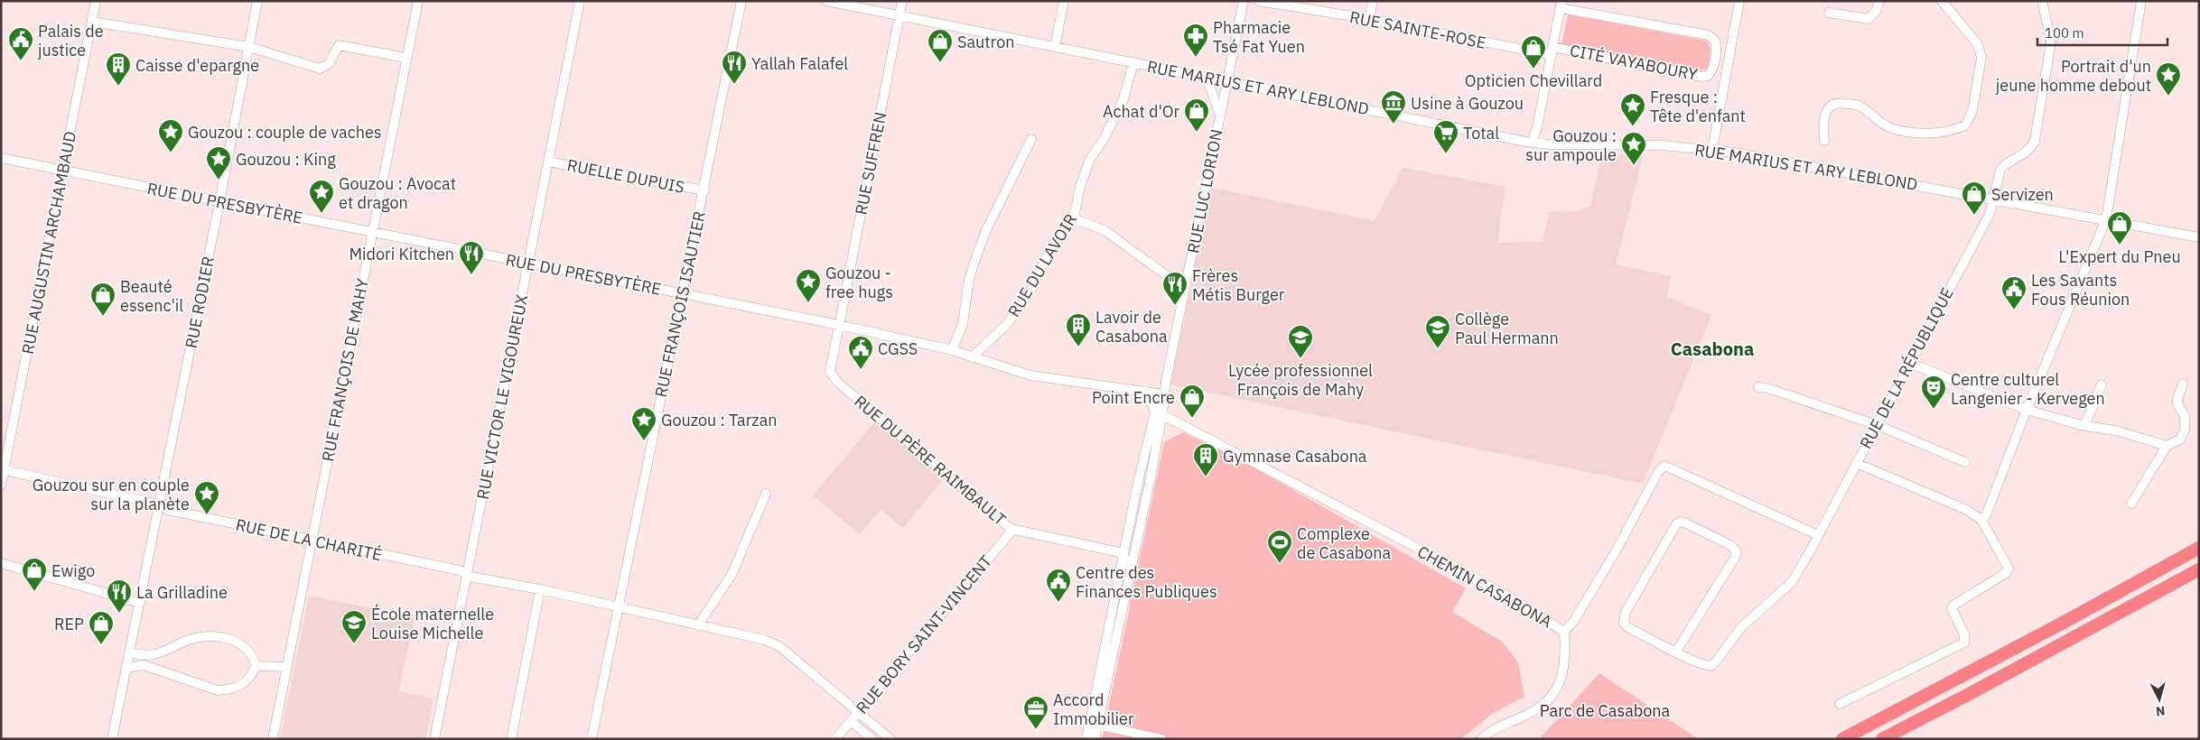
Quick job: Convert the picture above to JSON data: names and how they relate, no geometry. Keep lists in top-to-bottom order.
{
  "streets": {
    "street": [
      "RUE SAINTE-ROSE",
      "CITÉ VAYABOURY",
      "RUE MARIUS ET ARY LEBLOND",
      "RUE SUFFREN",
      "RUELLE DUPUIS",
      "RUE LUC LORION",
      "RUE DU PRESBYTÈRE",
      "RUE AUGUSTIN ARCHAMBAUD",
      "RUE DU LAVOIR",
      "RUE RODIER",
      "RUE FRANÇOIS ISAUTIER",
      "RUE DE LA RÉPUBLIQUE",
      "RUE FRANÇOIS DE MAHY",
      "RUE VICTOR LE VIGOUREUX",
      "RUE DU PÈRE RAIMBAULT",
      "RUE DE LA CHARITÉ",
      "CHEMIN CASABONA",
      "RUE BORY SAINT-VINCENT"
    ]
  },
  "crossings": [
    ["RUE SAINTE-ROSE", "CITÉ VAYABOURY"],
    ["RUE MARIUS ET ARY LEBLOND", "RUE SUFFREN"],
    ["RUE MARIUS ET ARY LEBLOND", "RUE LUC LORION"],
    ["RUE MARIUS ET ARY LEBLOND", "RUE DU LAVOIR"],
    ["RUE MARIUS ET ARY LEBLOND", "RUE DE LA RÉPUBLIQUE"],
    ["RUE SUFFREN", "RUE DU PRESBYTÈRE"],
    ["RUE SUFFREN", "RUE DU PÈRE RAIMBAULT"],
    ["RUELLE DUPUIS", "RUE FRANÇOIS ISAUTIER"],
    ["RUELLE DUPUIS", "RUE VICTOR LE VIGOUREUX"],
    ["RUE LUC LORION", "RUE DU PRESBYTÈRE"],
    ["RUE LUC LORION", "RUE DU PÈRE RAIMBAULT"],
    ["RUE LUC LORION", "CHEMIN CASABONA"],
    ["RUE DU PRESBYTÈRE", "RUE AUGUSTIN ARCHAMBAUD"],
    ["RUE DU PRESBYTÈRE", "RUE DU LAVOIR"],
    ["RUE DU PRESBYTÈRE", "RUE RODIER"],
    ["RUE DU PRESBYTÈRE", "RUE FRANÇOIS ISAUTIER"],
    ["RUE DU PRESBYTÈRE", "RUE FRANÇOIS DE MAHY"],
    ["RUE DU PRESBYTÈRE", "RUE VICTOR LE VIGOUREUX"],
    ["RUE DU PRESBYTÈRE", "RUE DU PÈRE RAIMBAULT"],
    ["RUE AUGUSTIN ARCHAMBAUD", "RUE DE LA CHARITÉ"],
    ["RUE RODIER", "RUE DE LA CHARITÉ"],
    ["RUE FRANÇOIS ISAUTIER", "RUE DE LA CHARITÉ"],
    ["RUE DE LA RÉPUBLIQUE", "CHEMIN CASABONA"],
    ["RUE FRANÇOIS DE MAHY", "RUE DE LA CHARITÉ"],
    ["RUE VICTOR LE VIGOUREUX", "RUE DE LA CHARITÉ"],
    ["RUE DU PÈRE RAIMBAULT", "RUE BORY SAINT-VINCENT"],
    ["RUE DE LA CHARITÉ", "RUE BORY SAINT-VINCENT"]
  ],
  "districts": ["Casabona"],
  "parks": ["Parc de Casabona"],
  "places": {
    "pharmacy": ["Pharmacie Tsé Fat Yuen"],
    "public building": [
      "Palais de justice",
      "Les Savants Fous Réunion",
      "CGSS",
      "Centre des Finances Publiques"
    ],
    "shop": [
      "Sautron",
      "Opticien Chevillard",
      "Achat d'Or",
      "Servizen",
      "L'Expert du Pneu",
      "Beauté essenc'il",
      "Point Encre",
      "Ewigo",
      "REP"
    ],
    "restaurant": [
      "Yallah Falafel",
      "Midori Kitchen",
      "Frères Métis Burger",
      "La Grilladine"
    ],
    "building": ["Caisse d'epargne", "Lavoir de Casabona", "Gymnase Casabona"],
    "place": [
      "Portrait d'un jeune homme debout",
      "Fresque : Tête d'enfant",
      "Gouzou : couple de vaches",
      "Gouzou : sur ampoule",
      "Gouzou : King",
      "Gouzou : Avocat et dragon",
      "Gouzou - free hugs",
      "Gouzou : Tarzan",
      "Gouzou sur en couple sur la planète"
    ],
    "museum": ["Usine à Gouzou"],
    "supermarket": ["Total"],
    "school or university": ["Collège Paul Hermann", "Lycée professionnel François de Mahy", "École maternelle Louise Michelle"],
    "theatre": ["Centre culturel Langenier - Kervegen"],
    "sports": ["Complexe de Casabona"],
    "office": ["Accord Immobilier"]
  },
  "scale_bar": "100 m",
  "north": "bottom"
}
